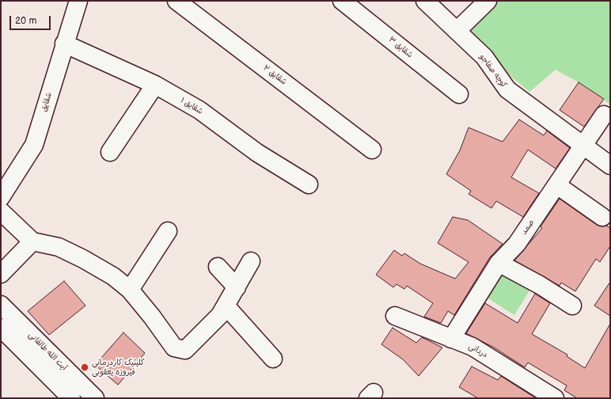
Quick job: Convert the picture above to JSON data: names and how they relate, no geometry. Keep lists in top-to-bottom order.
{
  "streets": {
    "street": [
      "شقایق ۳",
      "کوچه صفاجو",
      "شقایق ۲",
      "شقایق",
      "شقایق ۱",
      "صمد",
      "دردانی",
      "آیت الله طالقانی"
    ]
  },
  "crossings": [
    ["کوچه صفاجو", "صمد"],
    ["شقایق", "شقایق ۱"],
    ["صمد", "دردانی"]
  ],
  "places": ["کلینیک کاردرمانی فیروزه یعقوبی"],
  "scale_bar": "20 m"
}
